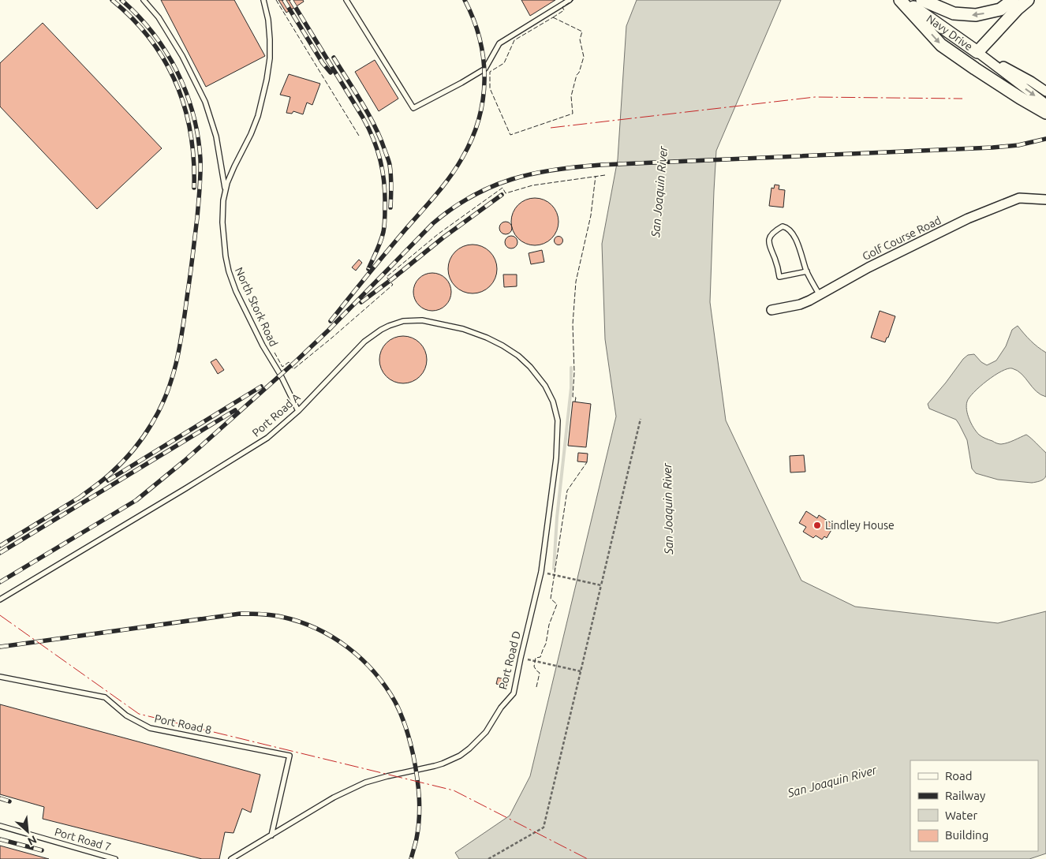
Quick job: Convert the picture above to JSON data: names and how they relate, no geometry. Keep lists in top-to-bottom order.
{
  "streets": {
    "street": ["Navy Drive", "Golf Course Road"],
    "lane": [
      "North Stork Road",
      "Port Road A",
      "Port Road D",
      "Port Road 8",
      "Port Road 7"
    ]
  },
  "crossings": [
    ["North Stork Road", "Port Road A"],
    ["Port Road A", "Port Road D"],
    ["Port Road D", "Port Road 8"]
  ],
  "water": ["San Joaquin River"],
  "places": ["Lindley House"],
  "legend": [
    "Road",
    "Railway",
    "Water",
    "Building"
  ],
  "north": "bottom right"
}
